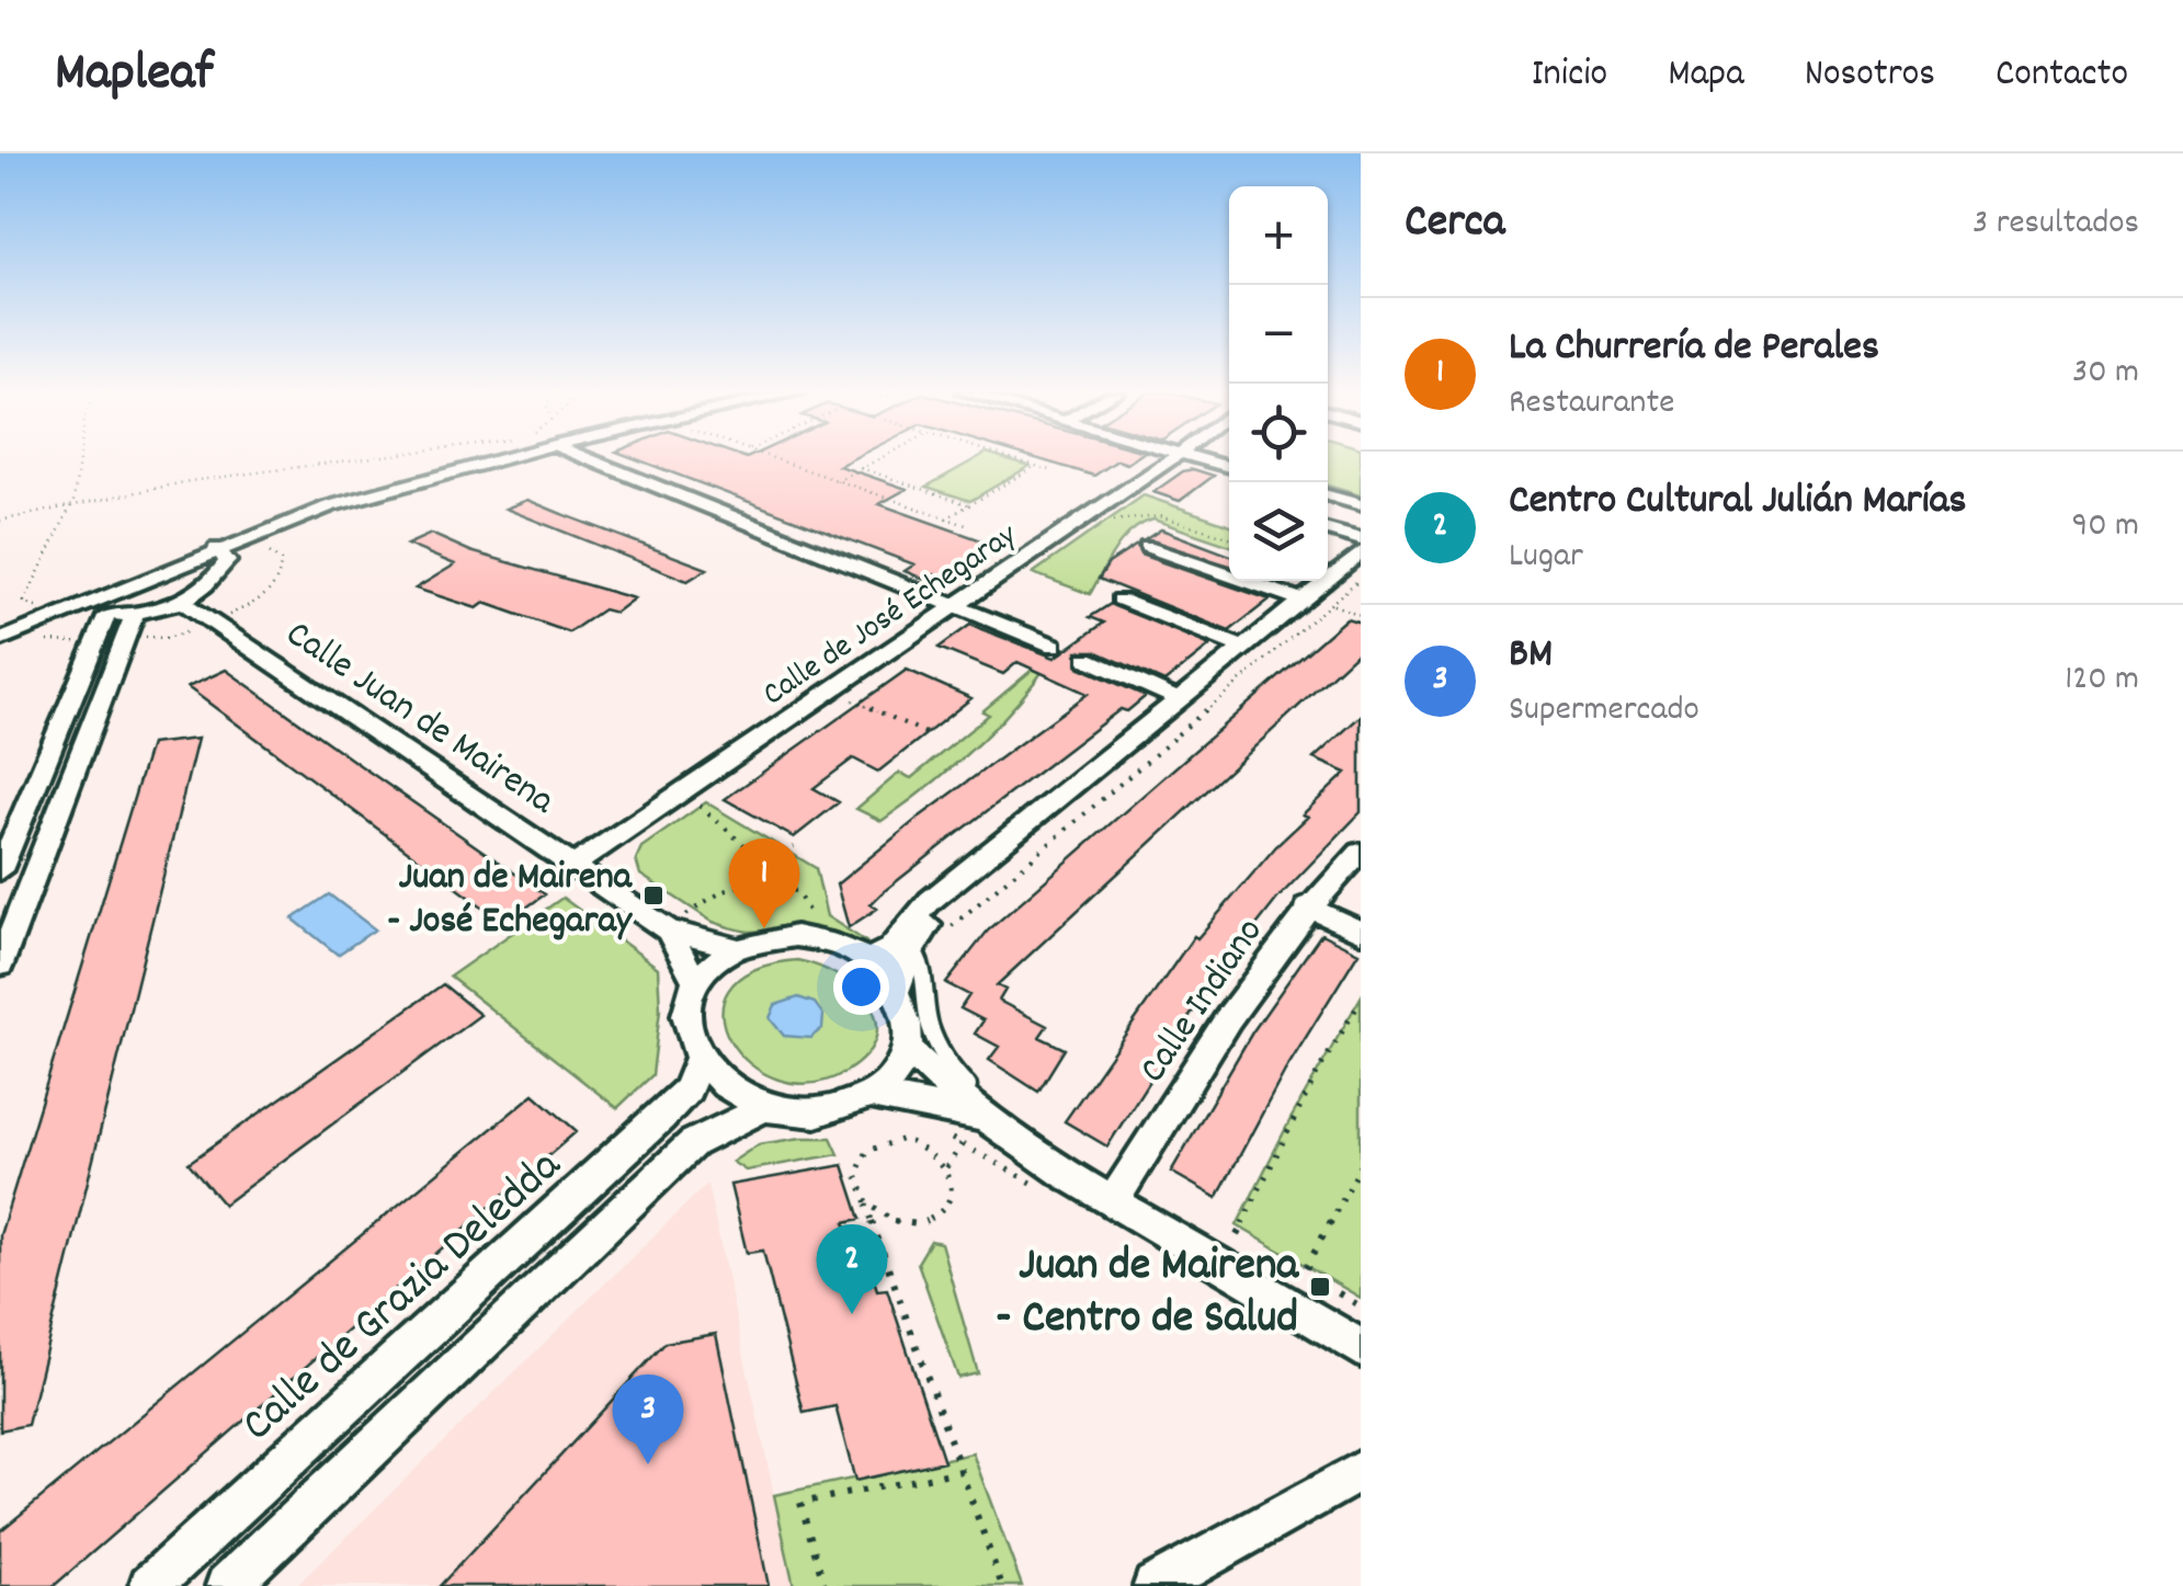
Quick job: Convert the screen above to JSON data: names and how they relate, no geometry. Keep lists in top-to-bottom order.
{
  "streets": {
    "street": [
      "Calle de José Echegaray",
      "Calle Juan de Mairena",
      "Calle Indiano",
      "Calle de Grazia Deledda"
    ]
  },
  "crossings": [
    ["Calle de José Echegaray", "Calle Juan de Mairena"],
    ["Calle Juan de Mairena", "Calle de Grazia Deledda"]
  ],
  "places": {
    "transit": ["Juan de Mairena - José Echegaray", "Juan de Mairena - Centro de Salud"]
  },
  "page": {
    "header": "Mapleaf",
    "nav": [
      "Inicio",
      "Mapa",
      "Nosotros",
      "Contacto"
    ],
    "heading": ["Cerca", "3 resultados"],
    "map_buttons": ["+", "−"],
    "list": [
      {
        "mark": "1",
        "name": "La Churrería de Perales",
        "note": "Restaurante",
        "value": "30 m"
      },
      {
        "mark": "2",
        "name": "Centro Cultural Julián Marías",
        "note": "Lugar",
        "value": "90 m"
      },
      {
        "mark": "3",
        "name": "BM",
        "note": "Supermercado",
        "value": "120 m"
      }
    ],
    "pins": ["1", "2", "3"]
  }
}
